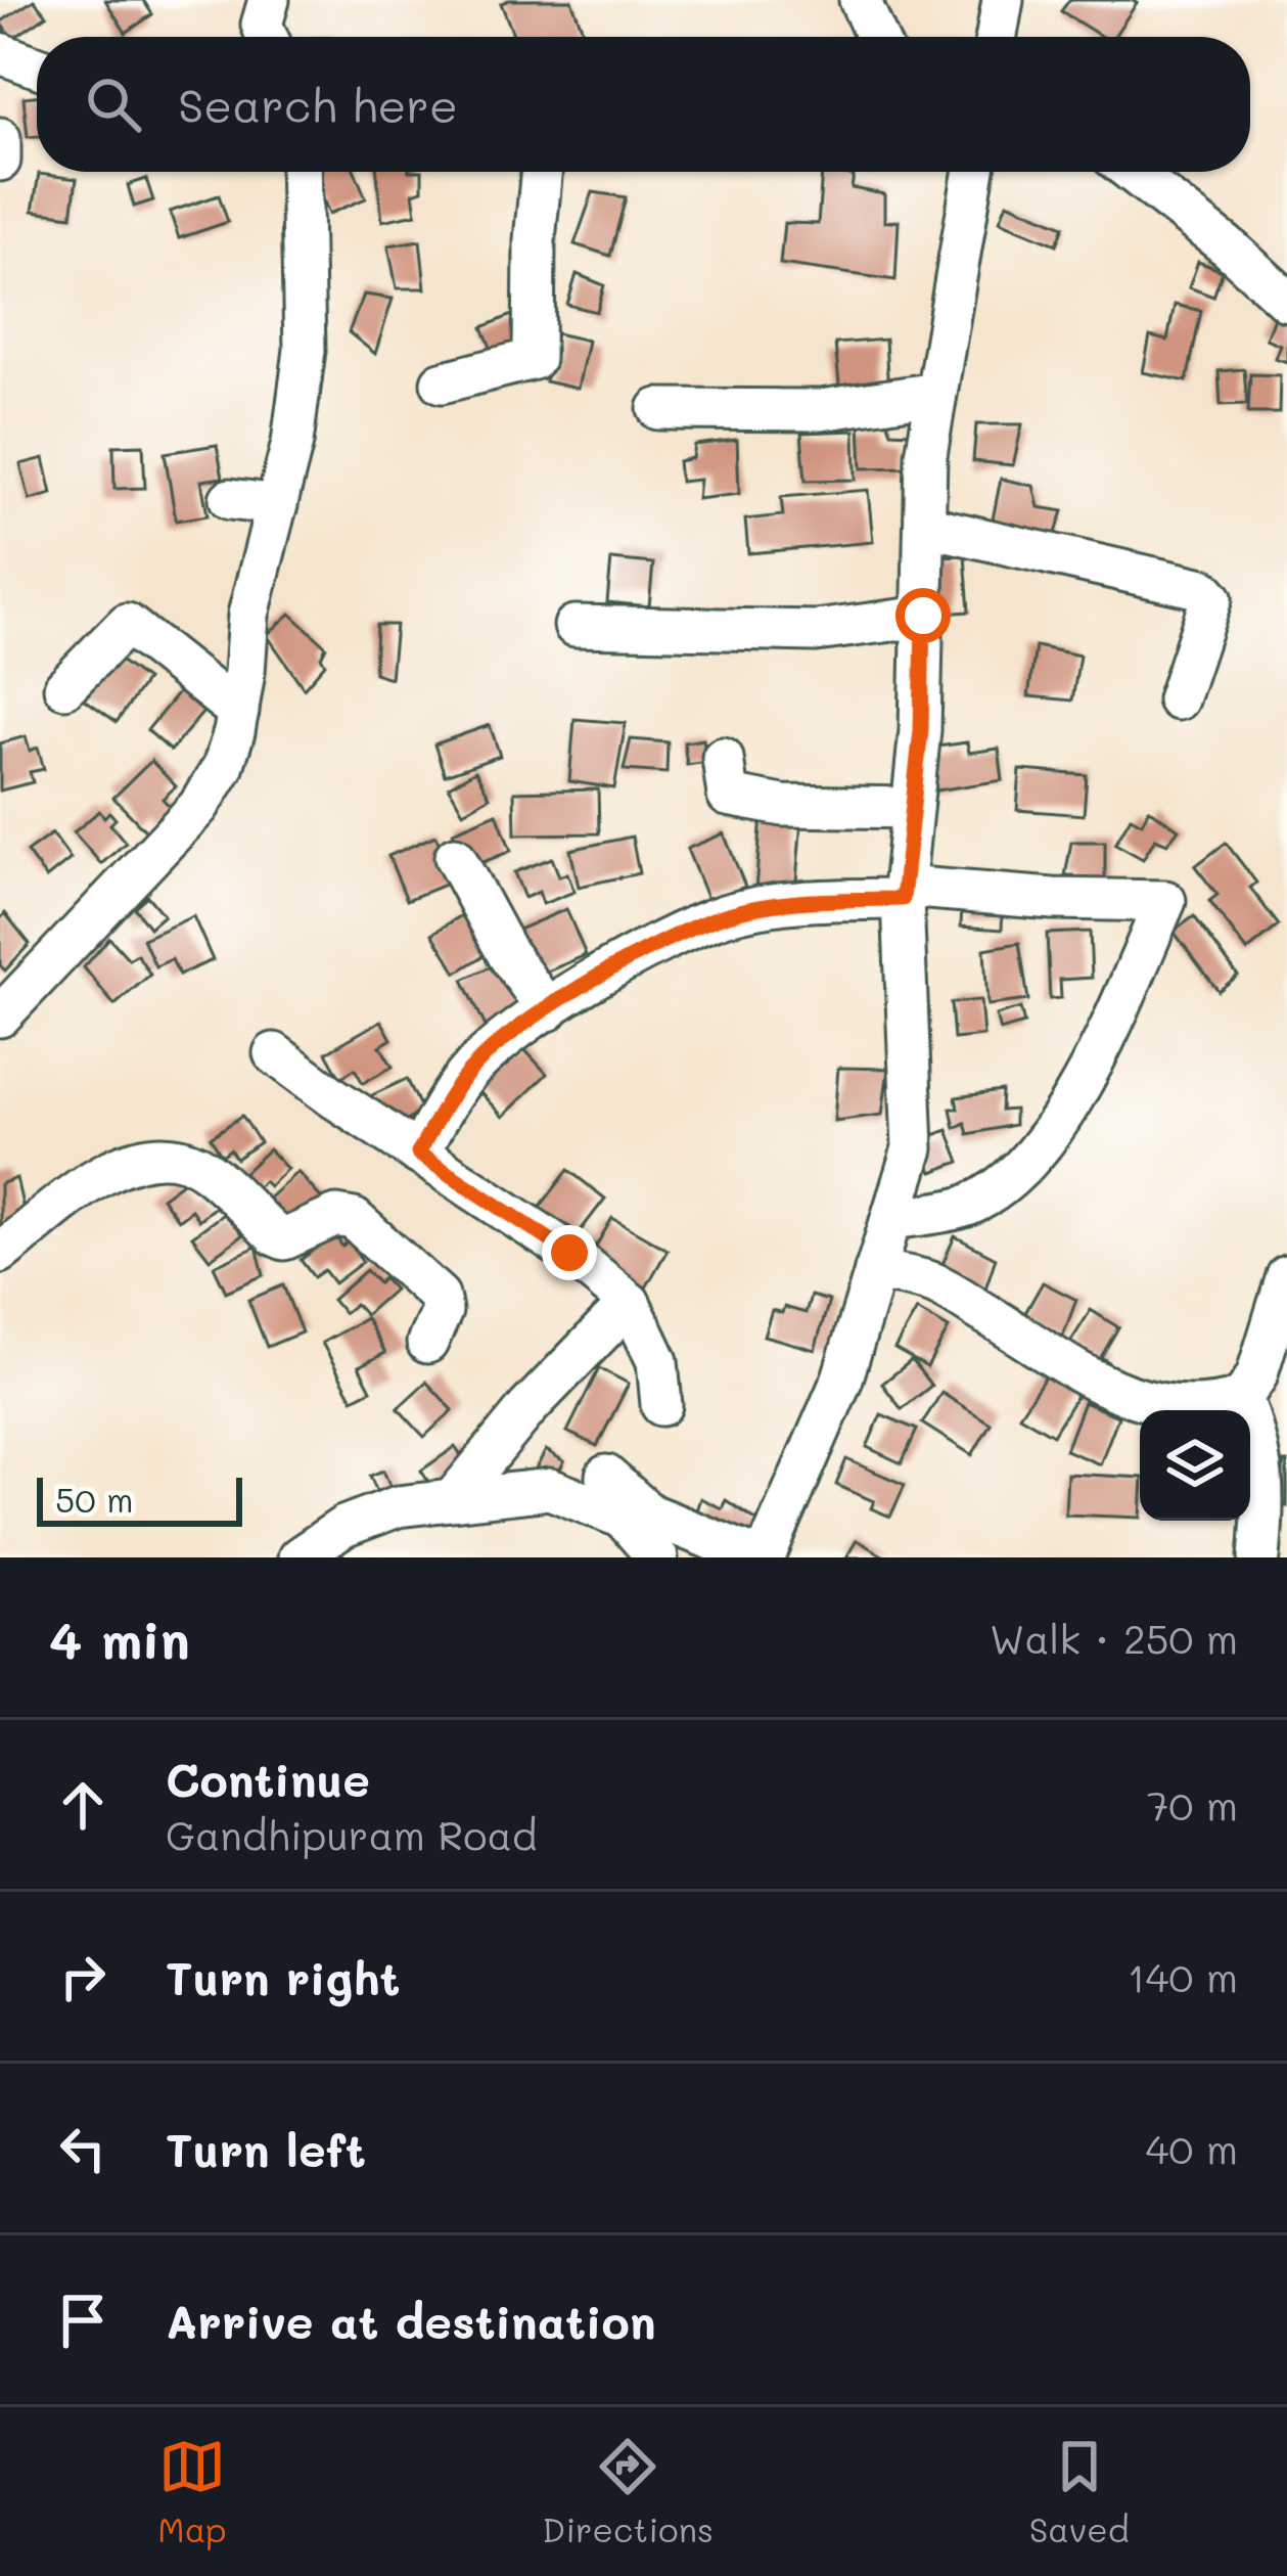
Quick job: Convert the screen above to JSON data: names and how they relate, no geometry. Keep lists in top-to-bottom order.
{
  "scale_bar": "50 m",
  "page": {
    "search": "Search here",
    "scale": "50 m",
    "heading": ["4 min", "Walk · 250 m"],
    "list": [
      ["Continue", "Gandhipuram Road", "70 m"],
      ["Turn right", "140 m"],
      ["Turn left", "40 m"],
      "Arrive at destination"
    ],
    "nav": ["Map", "Directions", "Saved"]
  }
}
